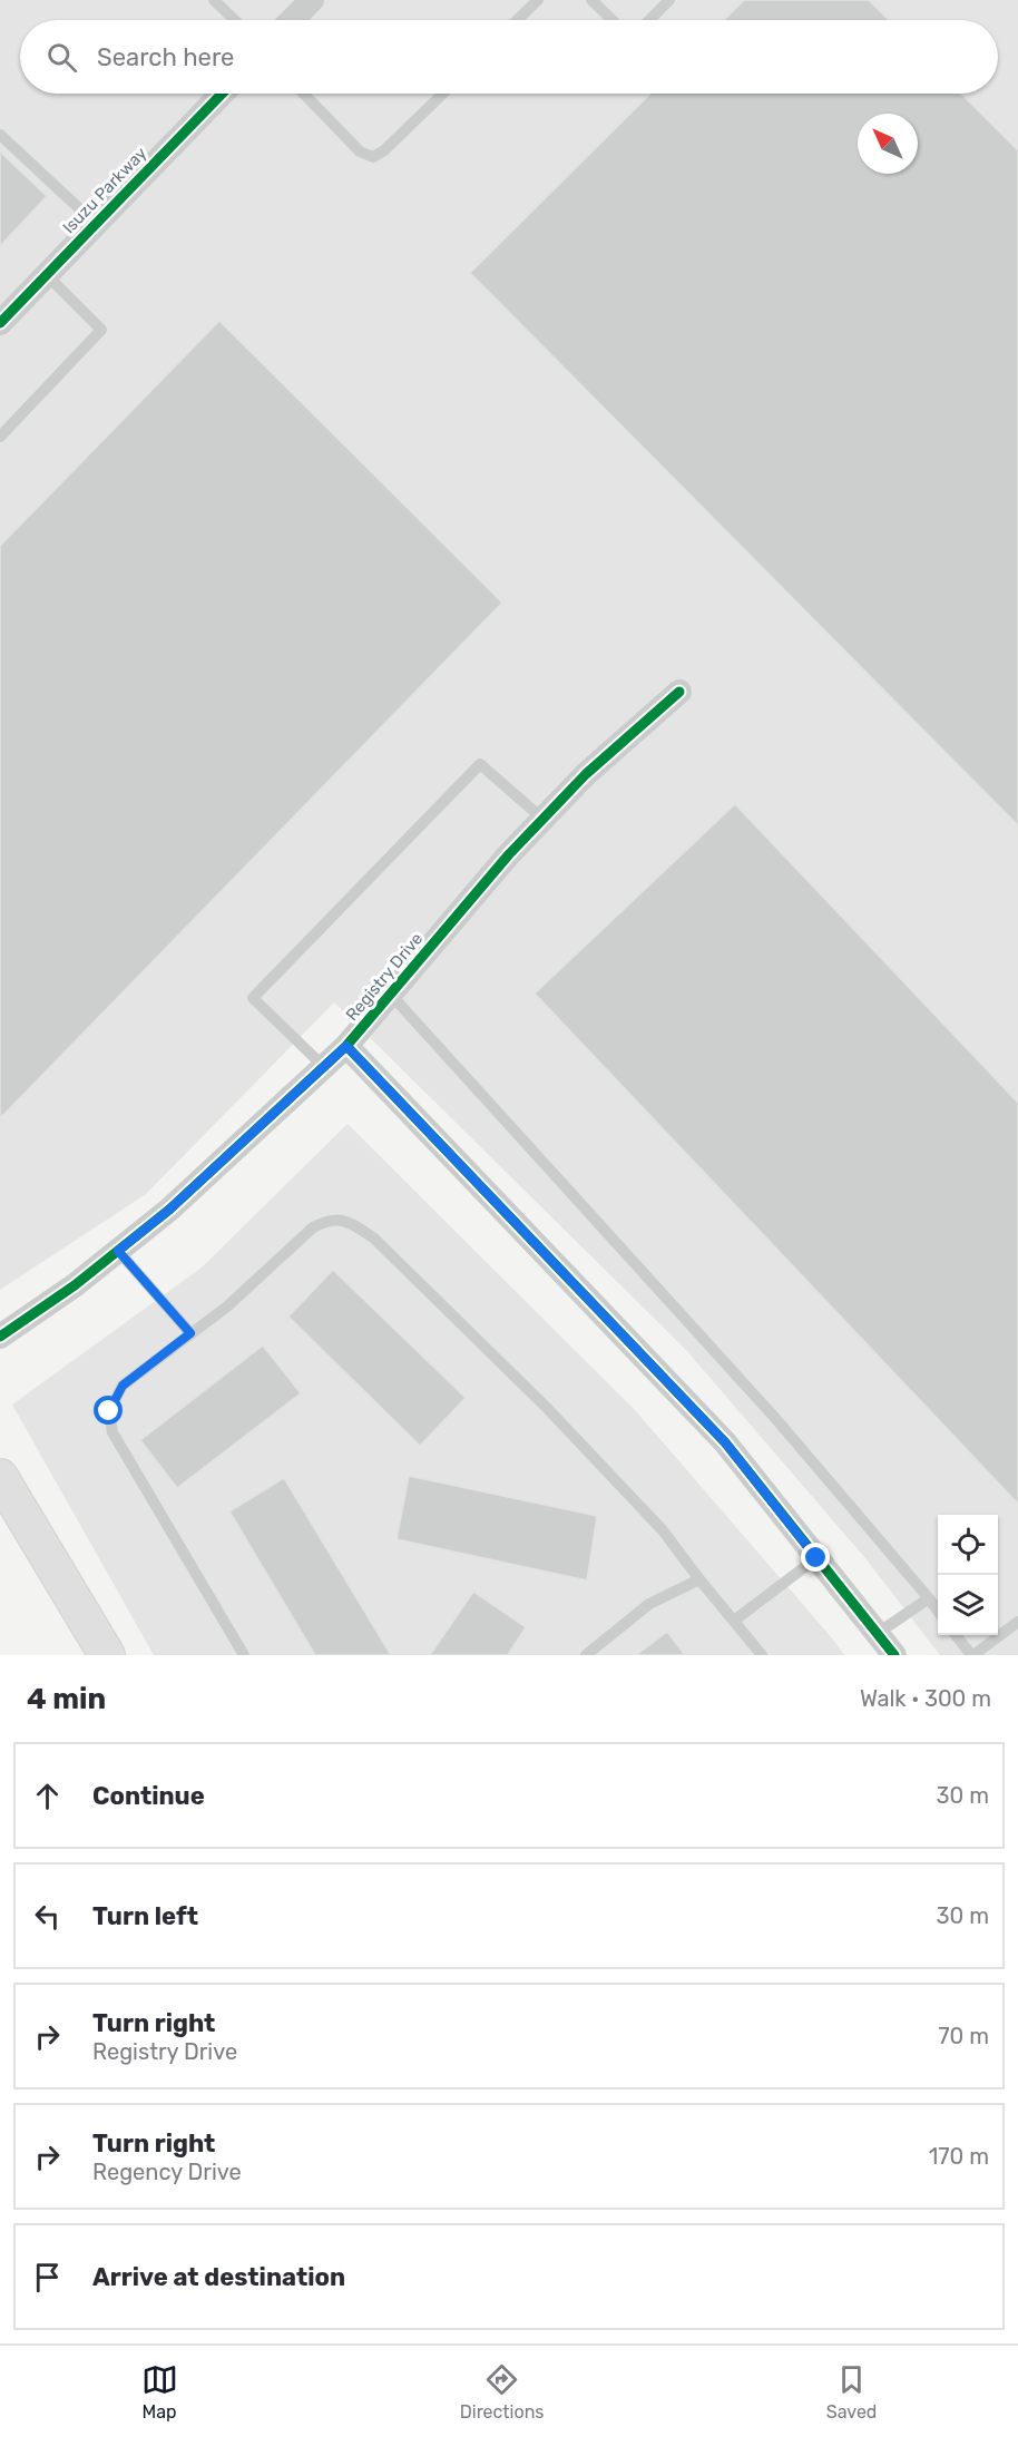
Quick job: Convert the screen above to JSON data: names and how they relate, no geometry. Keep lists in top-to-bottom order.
{
  "streets": {
    "street": ["Isuzu Parkway", "Registry Drive"]
  },
  "north": "top left",
  "page": {
    "search": "Search here",
    "heading": ["4 min", "Walk · 300 m"],
    "list": [
      ["Continue", "30 m"],
      ["Turn left", "30 m"],
      ["Turn right", "Registry Drive", "70 m"],
      ["Turn right", "Regency Drive", "170 m"],
      "Arrive at destination"
    ],
    "nav": ["Map", "Directions", "Saved"]
  }
}
